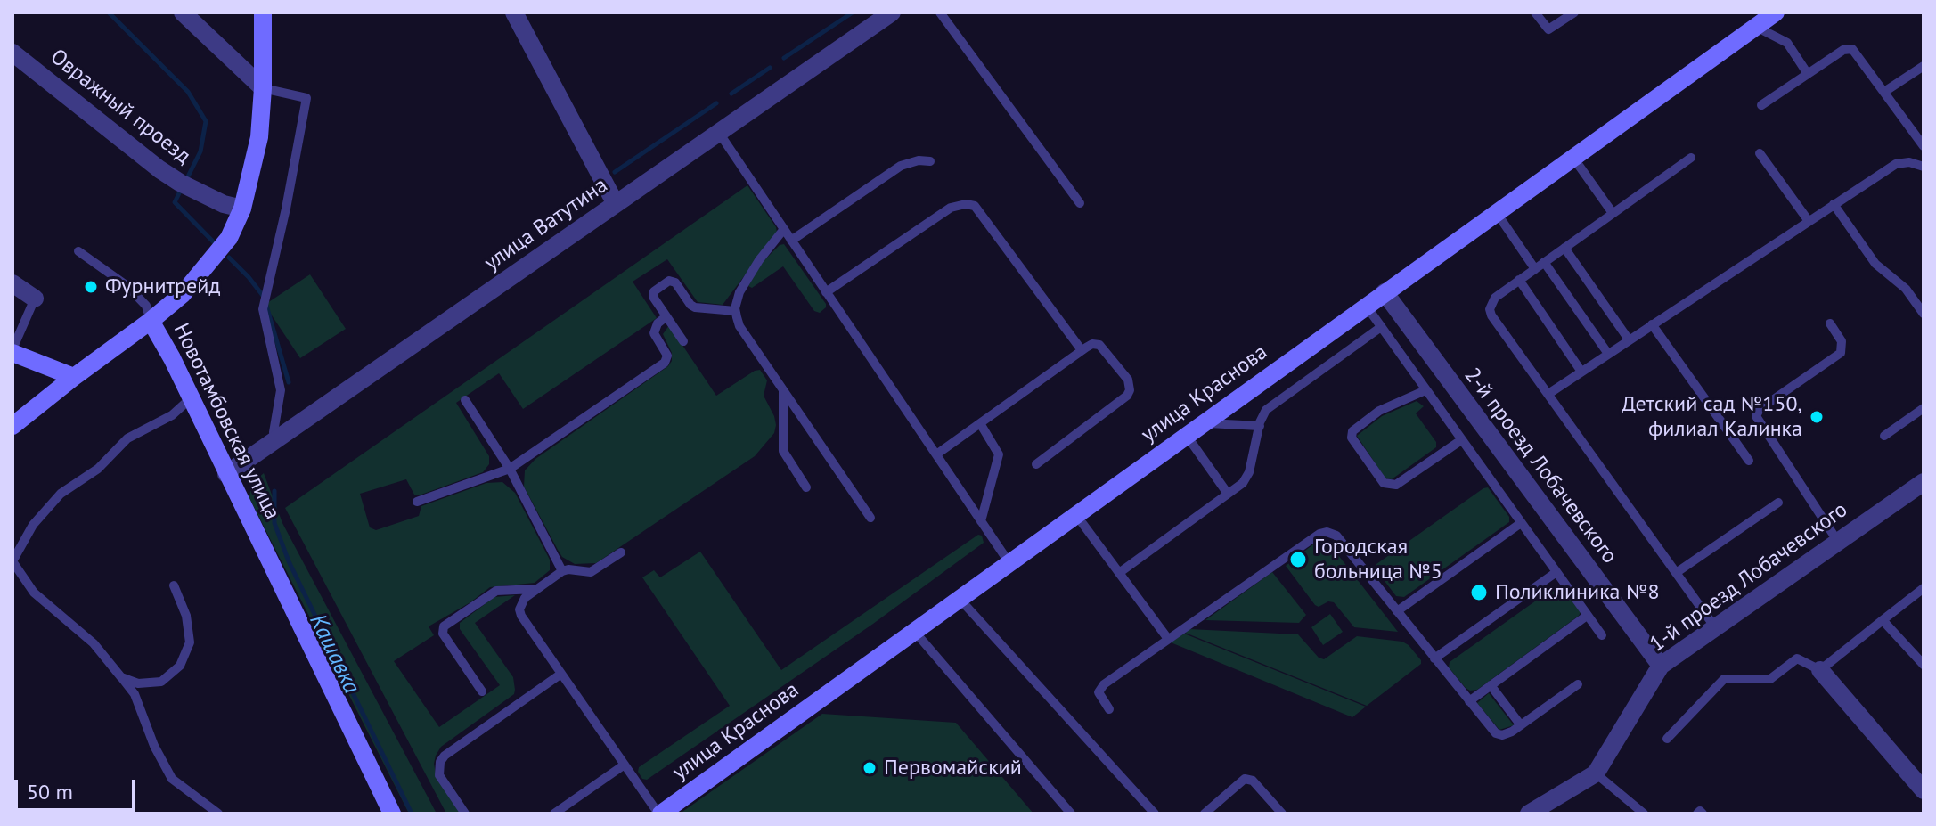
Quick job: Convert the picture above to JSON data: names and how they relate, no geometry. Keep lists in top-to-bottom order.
{
  "streets": {
    "street": [
      "Овражный проезд",
      "улица Ватутина",
      "улица Краснова",
      "Новотамбовская улица",
      "2-й проезд Лобачевского",
      "1-й проезд Лобачевского"
    ]
  },
  "crossings": [
    ["Овражный проезд", "Новотамбовская улица"],
    ["улица Ватутина", "Новотамбовская улица"],
    ["улица Краснова", "2-й проезд Лобачевского"],
    ["2-й проезд Лобачевского", "1-й проезд Лобачевского"]
  ],
  "water": ["Кашавка"],
  "places": [
    "Фурнитрейд",
    "Детский сад №150, филиал Калинка",
    "Городская больница №5",
    "Поликлиника №8",
    "Первомайский"
  ],
  "scale_bar": "50 m"
}
